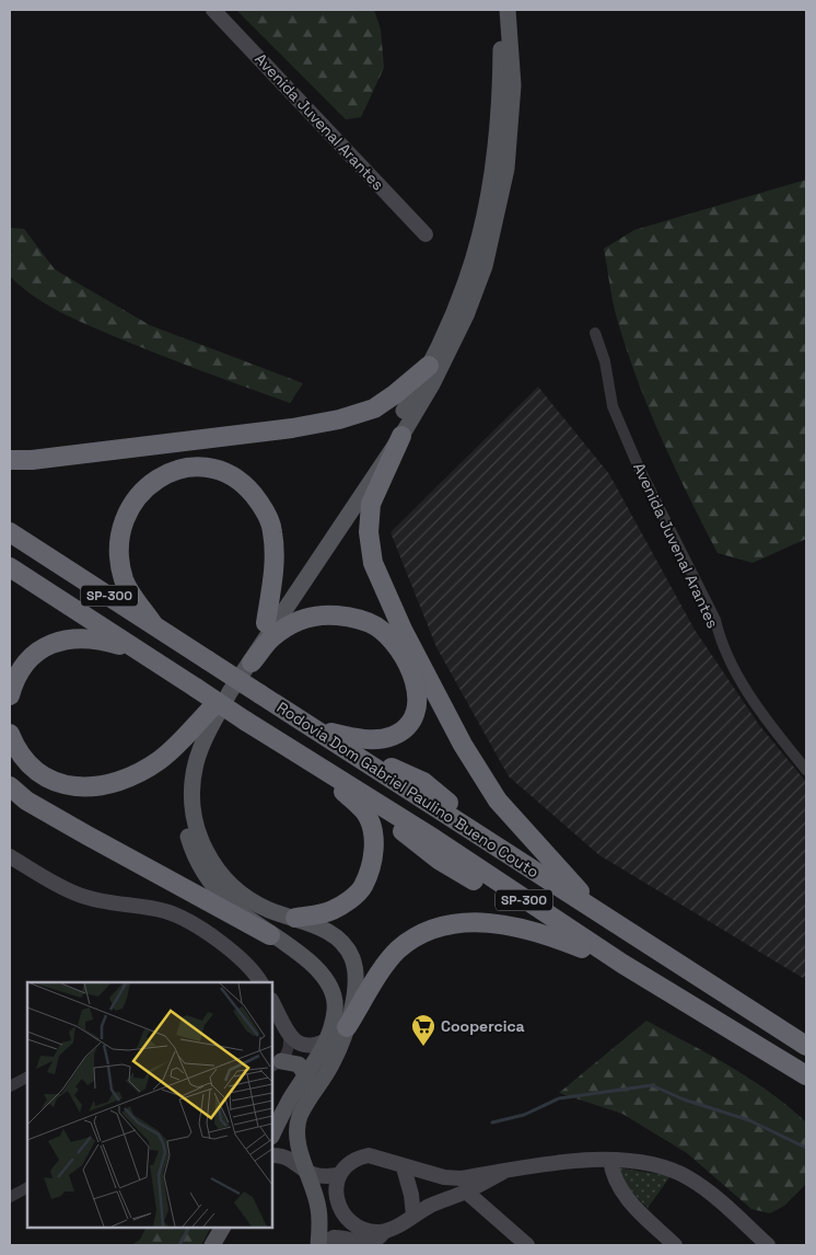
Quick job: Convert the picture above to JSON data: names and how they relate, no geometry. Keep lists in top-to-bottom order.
{
  "streets": {
    "highway": ["SP-300", "Rodovia Dom Gabriel Paulino Bueno Couto"],
    "main road": ["Avenida Juvenal Arantes"]
  },
  "places": {
    "supermarket": ["Coopercica"]
  }
}
